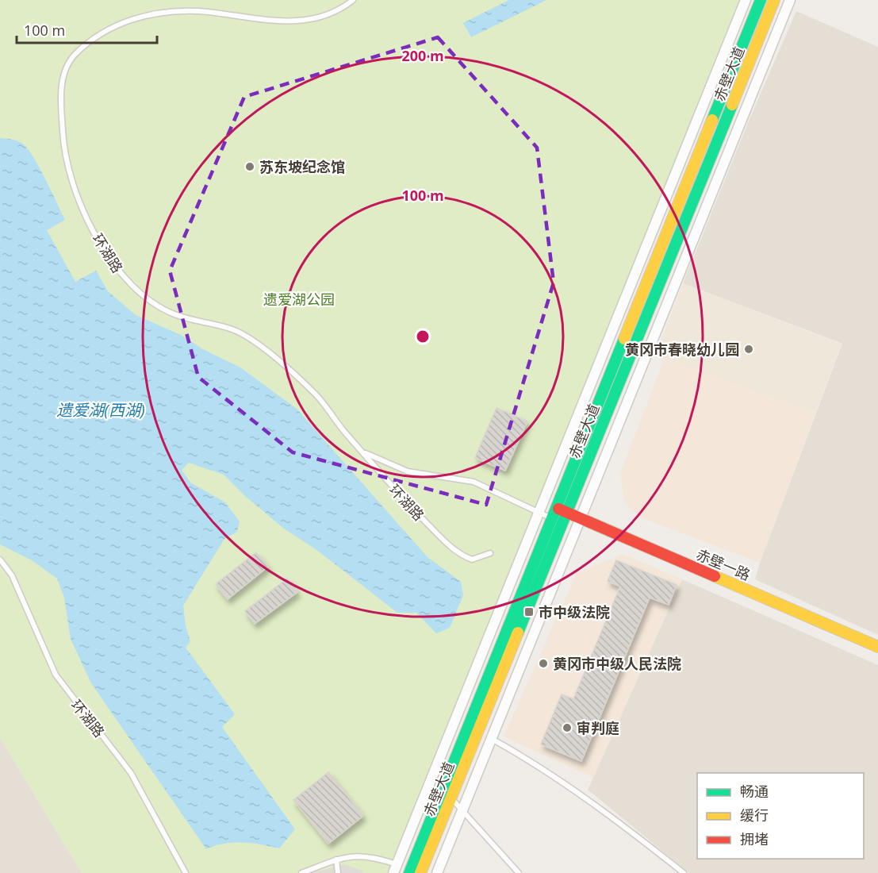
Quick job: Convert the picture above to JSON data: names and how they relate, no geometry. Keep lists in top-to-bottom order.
{
  "streets": {
    "main road": ["赤壁大道", "赤壁一路"],
    "lane": ["环湖路"]
  },
  "crossings": [
    ["赤壁大道", "赤壁一路"]
  ],
  "water": ["遗爱湖(西湖)"],
  "parks": ["遗爱湖公园"],
  "places": {
    "other": [
      "苏东坡纪念馆",
      "黄冈市春晓幼儿园",
      "黄冈市中级人民法院",
      "审判庭"
    ],
    "transit": ["市中级法院"]
  },
  "legend": ["畅通", "缓行", "拥堵"],
  "scale_bar": "100 m",
  "rings": ["200 m", "100 m"]
}
